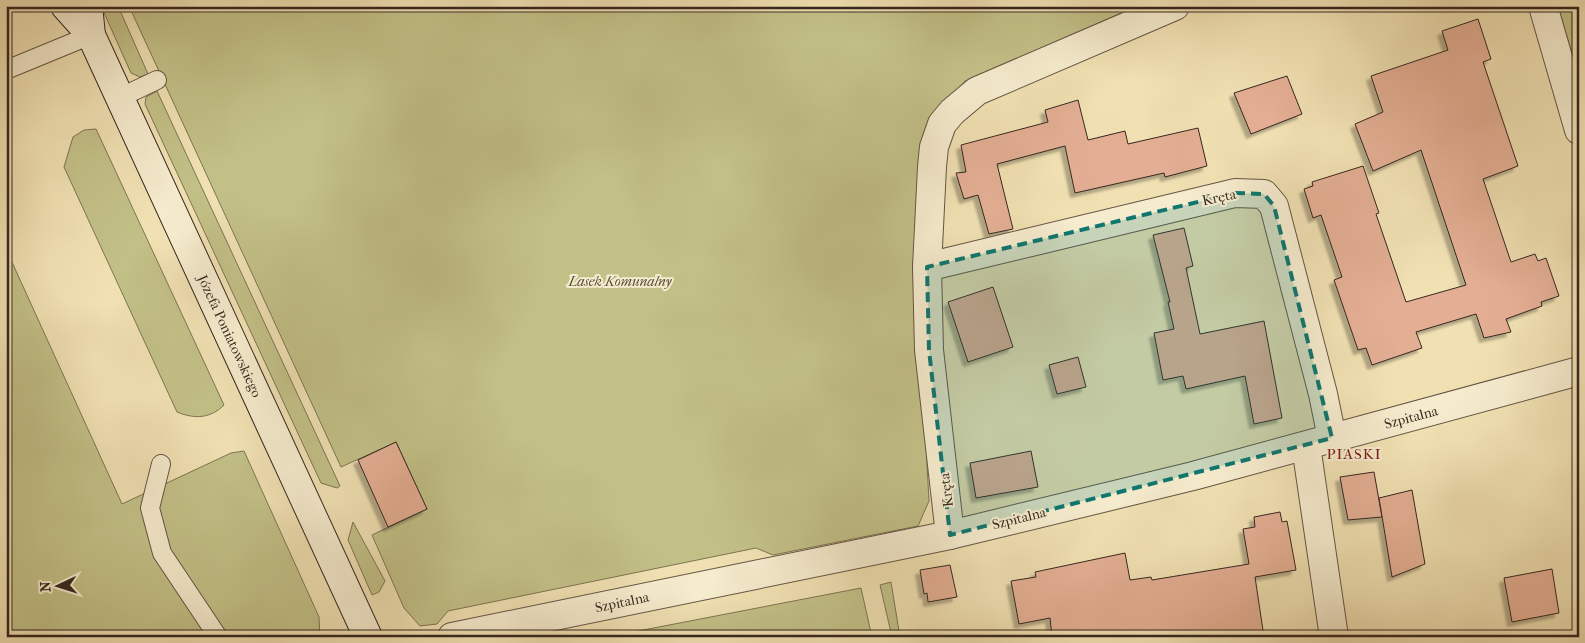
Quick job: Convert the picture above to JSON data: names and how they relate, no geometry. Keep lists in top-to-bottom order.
{
  "streets": {
    "street": ["Kręta", "Józefa Poniatowskiego", "Szpitalna"]
  },
  "crossings": [
    ["Kręta", "Szpitalna"]
  ],
  "districts": ["PIASKI"],
  "parks": ["Lasek Komunalny"],
  "north": "left"
}
